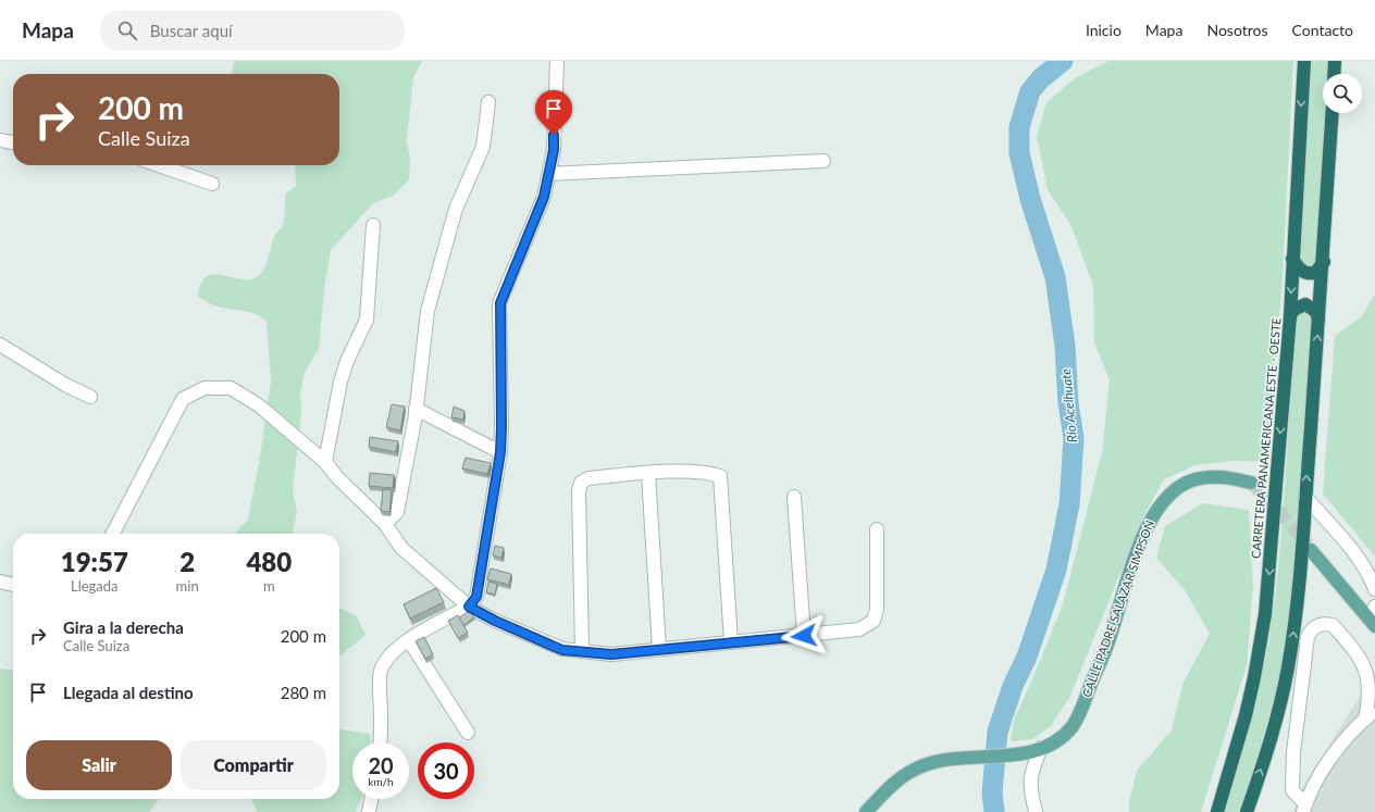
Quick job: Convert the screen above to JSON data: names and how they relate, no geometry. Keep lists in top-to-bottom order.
{
  "streets": {
    "highway": ["CARRETERA PANAMERICANA ESTE - OESTE"],
    "main road": ["CALLE PADRE SALAZAR SIMPSON"]
  },
  "water": ["Río Acelhuate"],
  "page": {
    "header": "Mapa",
    "search": "Buscar aquí",
    "nav": [
      "Inicio",
      "Mapa",
      "Nosotros",
      "Contacto"
    ],
    "turn": ["200 m", "Calle Suiza"],
    "eta": [
      "19:57",
      "Llegada",
      "2",
      "min",
      "480",
      "m"
    ],
    "list": [
      {
        "name": "Gira a la derecha",
        "note": "Calle Suiza",
        "value": "200 m"
      },
      {
        "name": "Llegada al destino",
        "value": "280 m"
      }
    ],
    "buttons": ["Salir", "Compartir"],
    "speed": "20 km/h",
    "limit": "30"
  }
}
